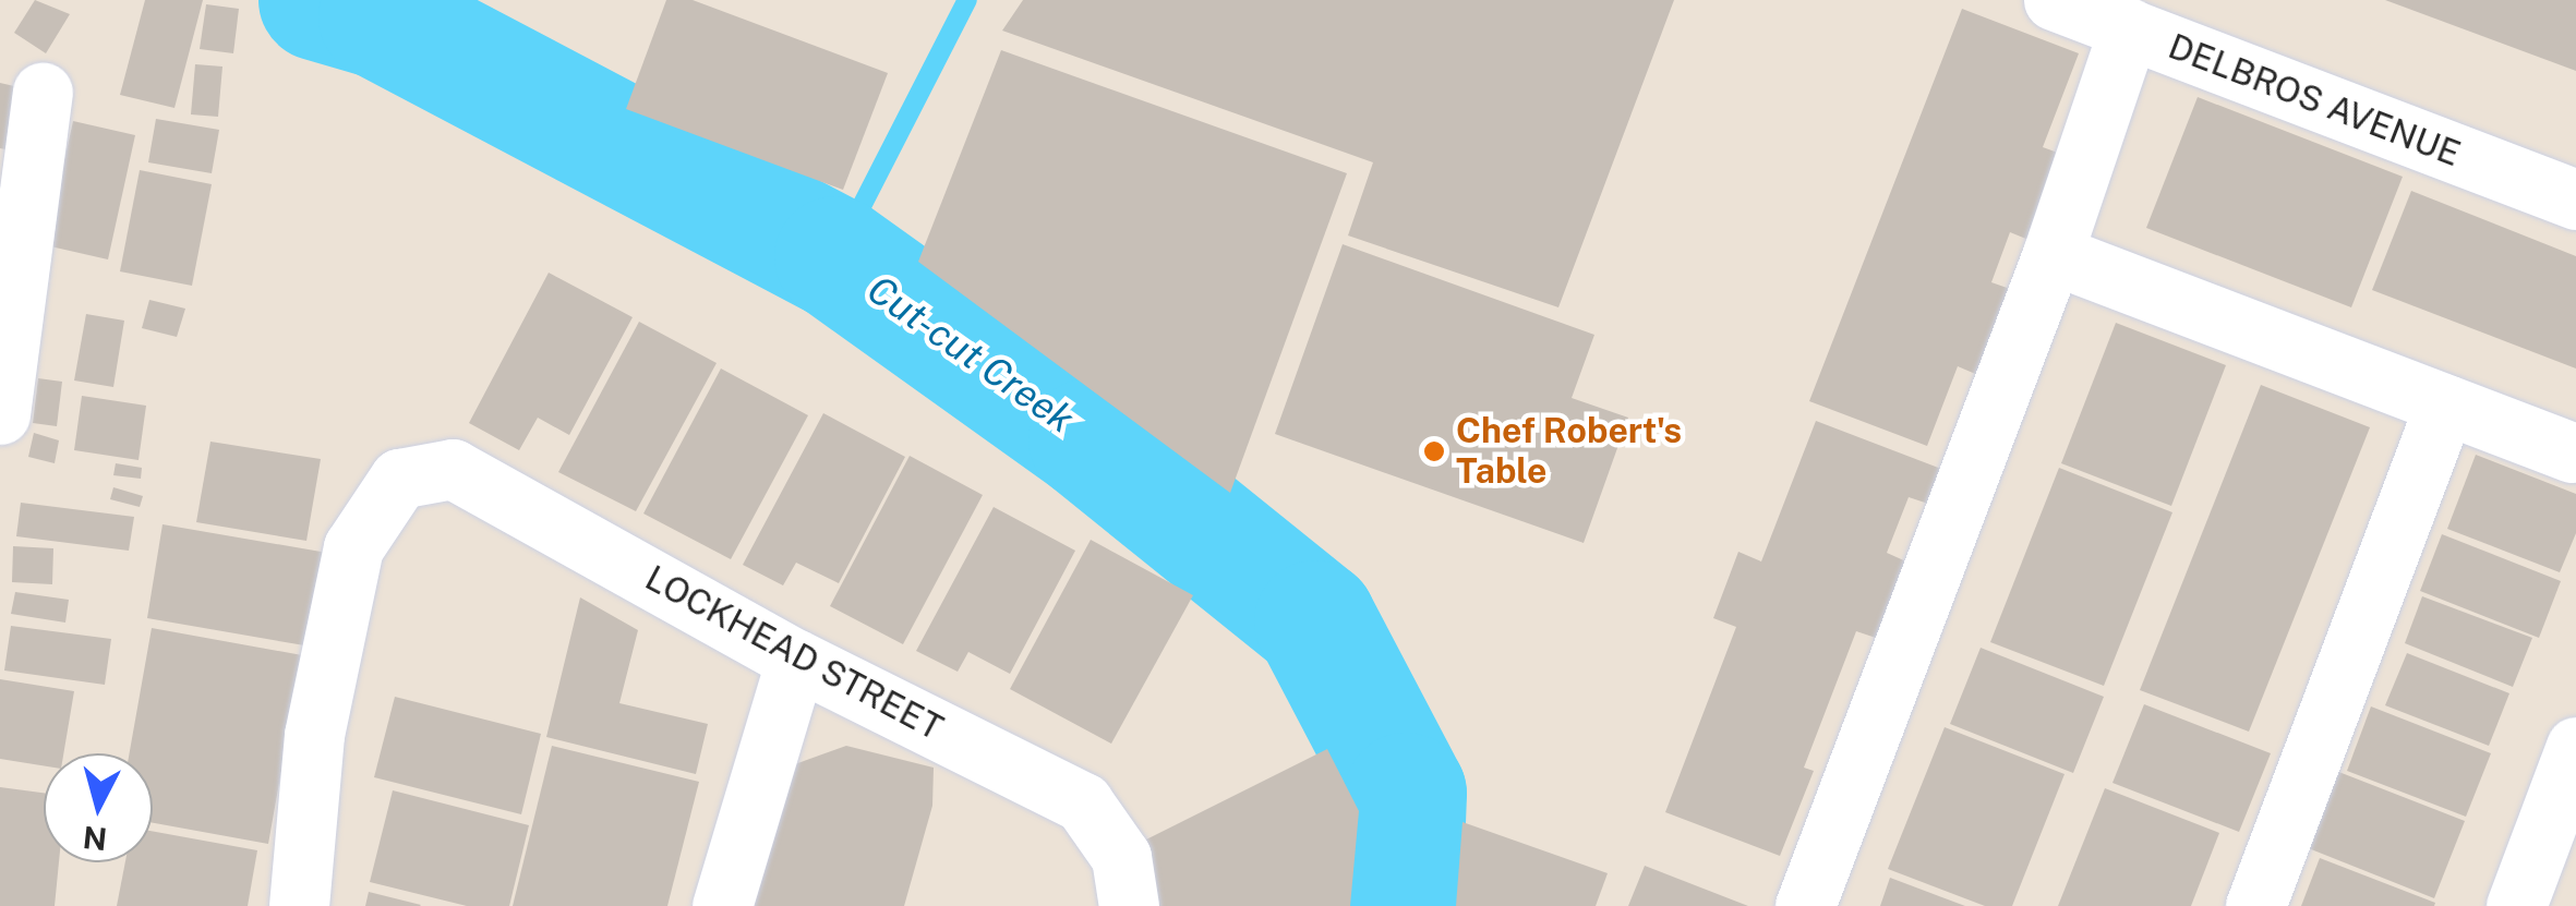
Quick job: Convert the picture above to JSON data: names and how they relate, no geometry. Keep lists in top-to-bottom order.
{
  "streets": {
    "street": ["DELBROS AVENUE", "LOCKHEAD STREET"]
  },
  "water": ["Cut-cut Creek"],
  "places": ["Chef Robert's Table"],
  "north": "bottom"
}
